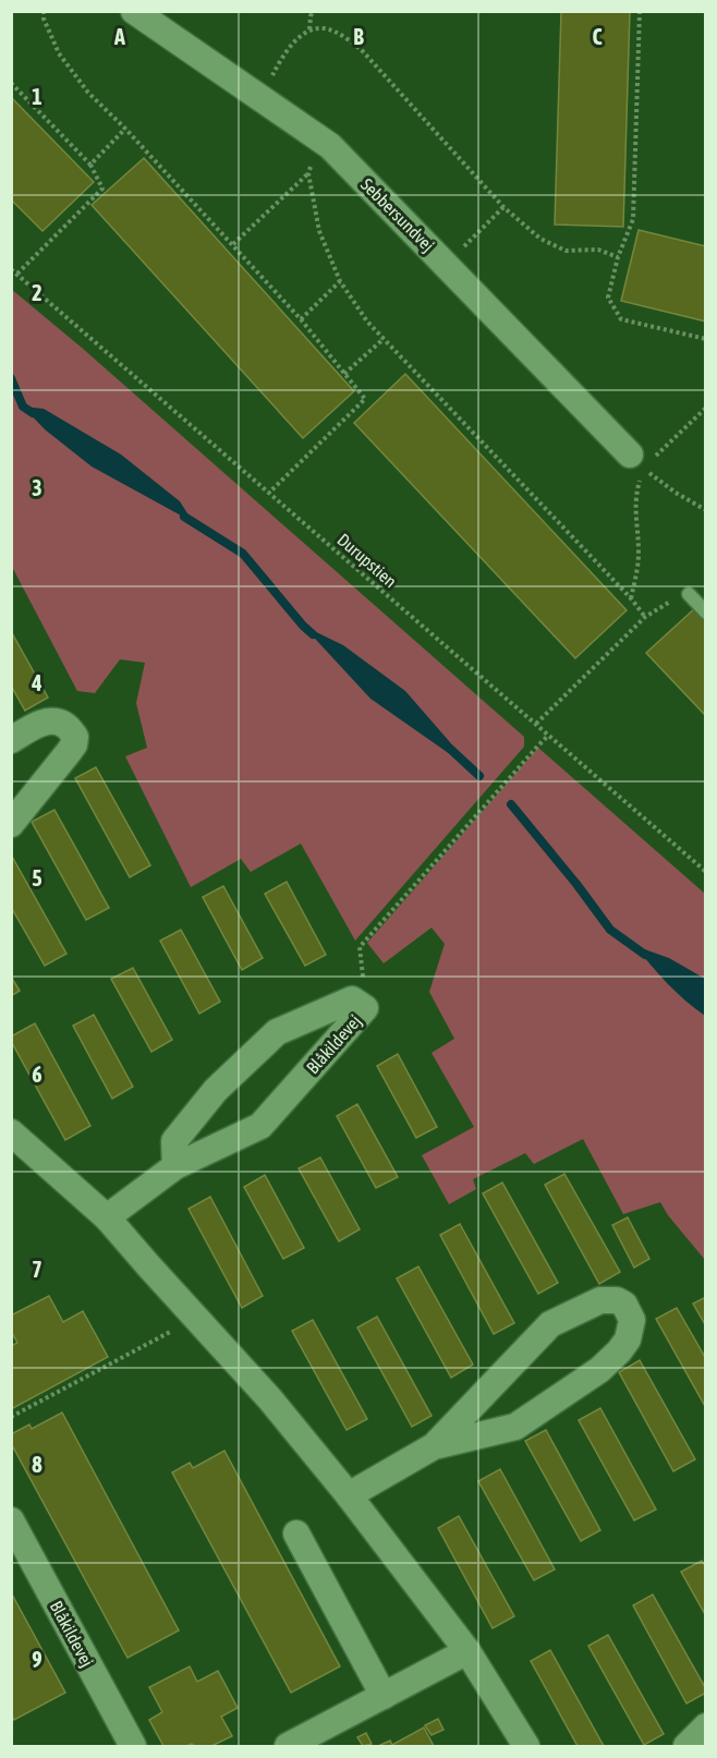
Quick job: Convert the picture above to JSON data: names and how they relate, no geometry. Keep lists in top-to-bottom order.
{
  "streets": {
    "street": ["Sebbersundvej", "Blåkildevej"],
    "path": ["Durupstien"]
  },
  "grid": {
    "columns": ["A", "B", "C"],
    "rows": [
      "1",
      "2",
      "3",
      "4",
      "5",
      "6",
      "7",
      "8",
      "9"
    ]
  }
}
